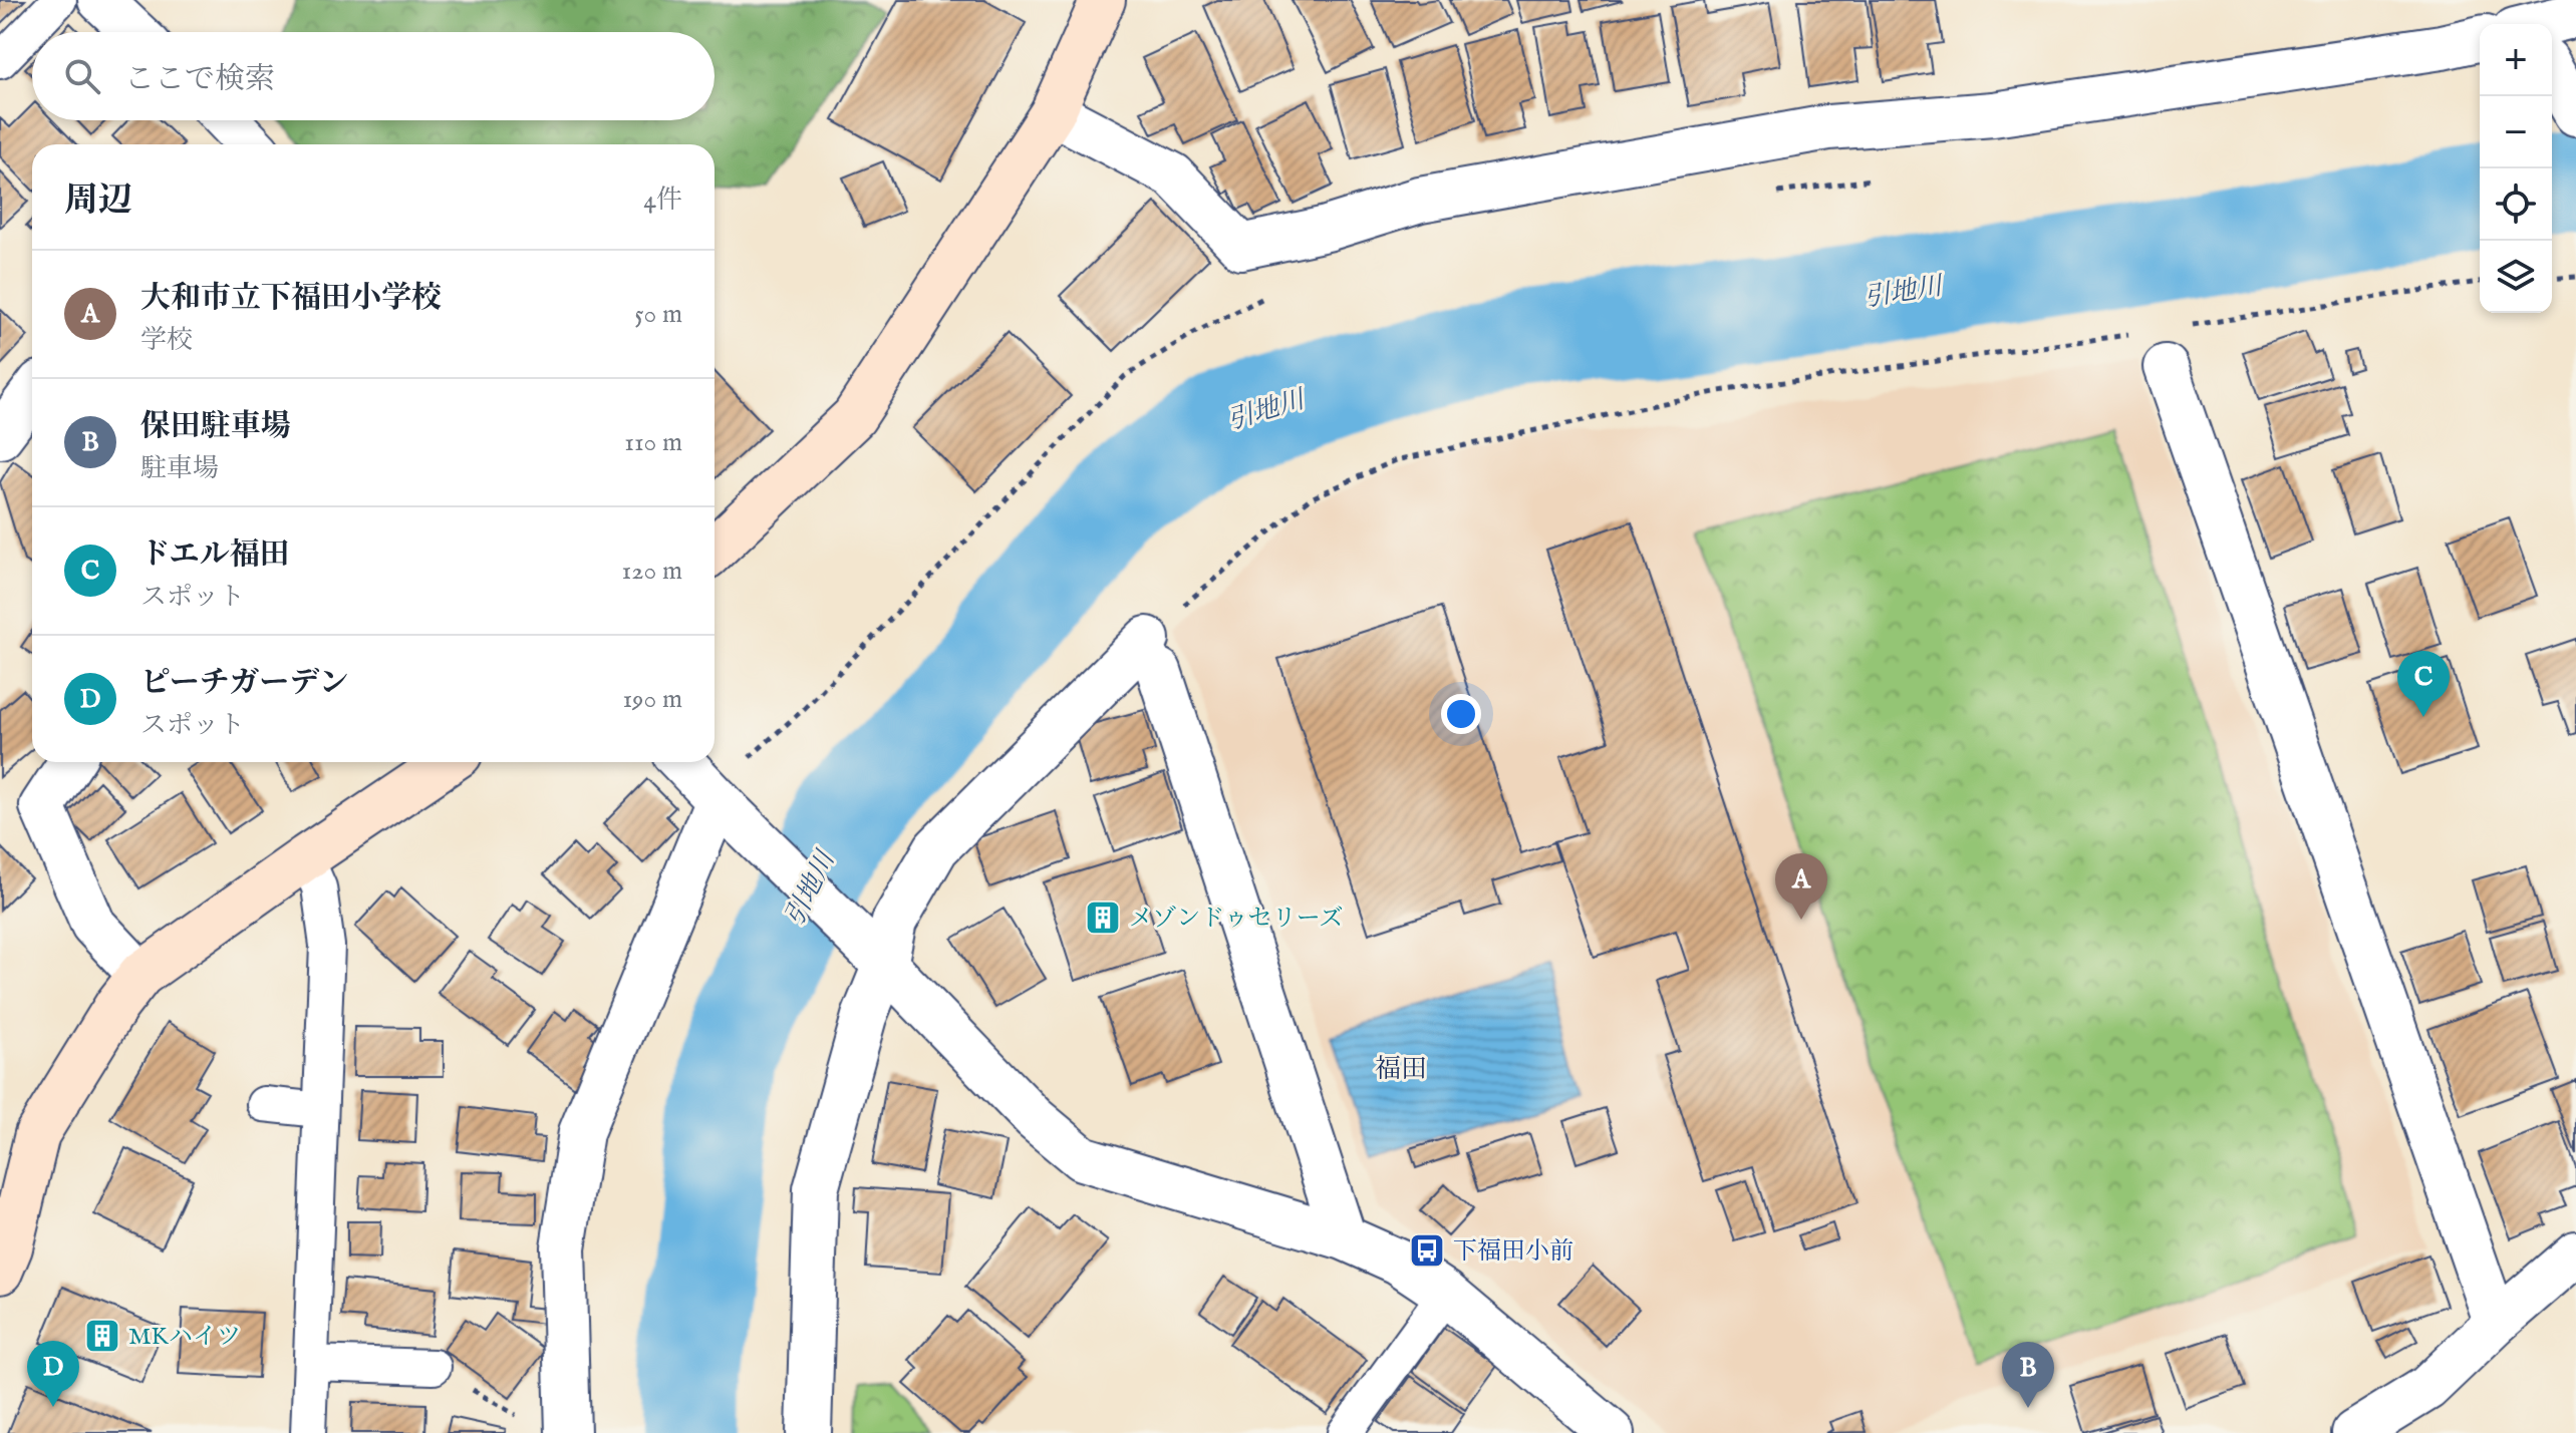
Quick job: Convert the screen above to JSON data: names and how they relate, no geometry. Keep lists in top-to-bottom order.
{
  "districts": ["福田"],
  "water": ["引地川"],
  "places": {
    "building": ["メゾンドゥセリーズ", "MKハイツ"],
    "bus stop": ["下福田小前"]
  },
  "page": {
    "map_buttons": ["+", "−"],
    "search": "ここで検索",
    "heading": ["周辺", "4件"],
    "list": [
      {
        "mark": "A",
        "name": "大和市立下福田小学校",
        "note": "学校",
        "value": "50 m"
      },
      {
        "mark": "B",
        "name": "保田駐車場",
        "note": "駐車場",
        "value": "110 m"
      },
      {
        "mark": "C",
        "name": "ドエル福田",
        "note": "スポット",
        "value": "120 m"
      },
      {
        "mark": "D",
        "name": "ピーチガーデン",
        "note": "スポット",
        "value": "190 m"
      }
    ],
    "pins": [
      "C",
      "A",
      "D",
      "B"
    ]
  }
}
